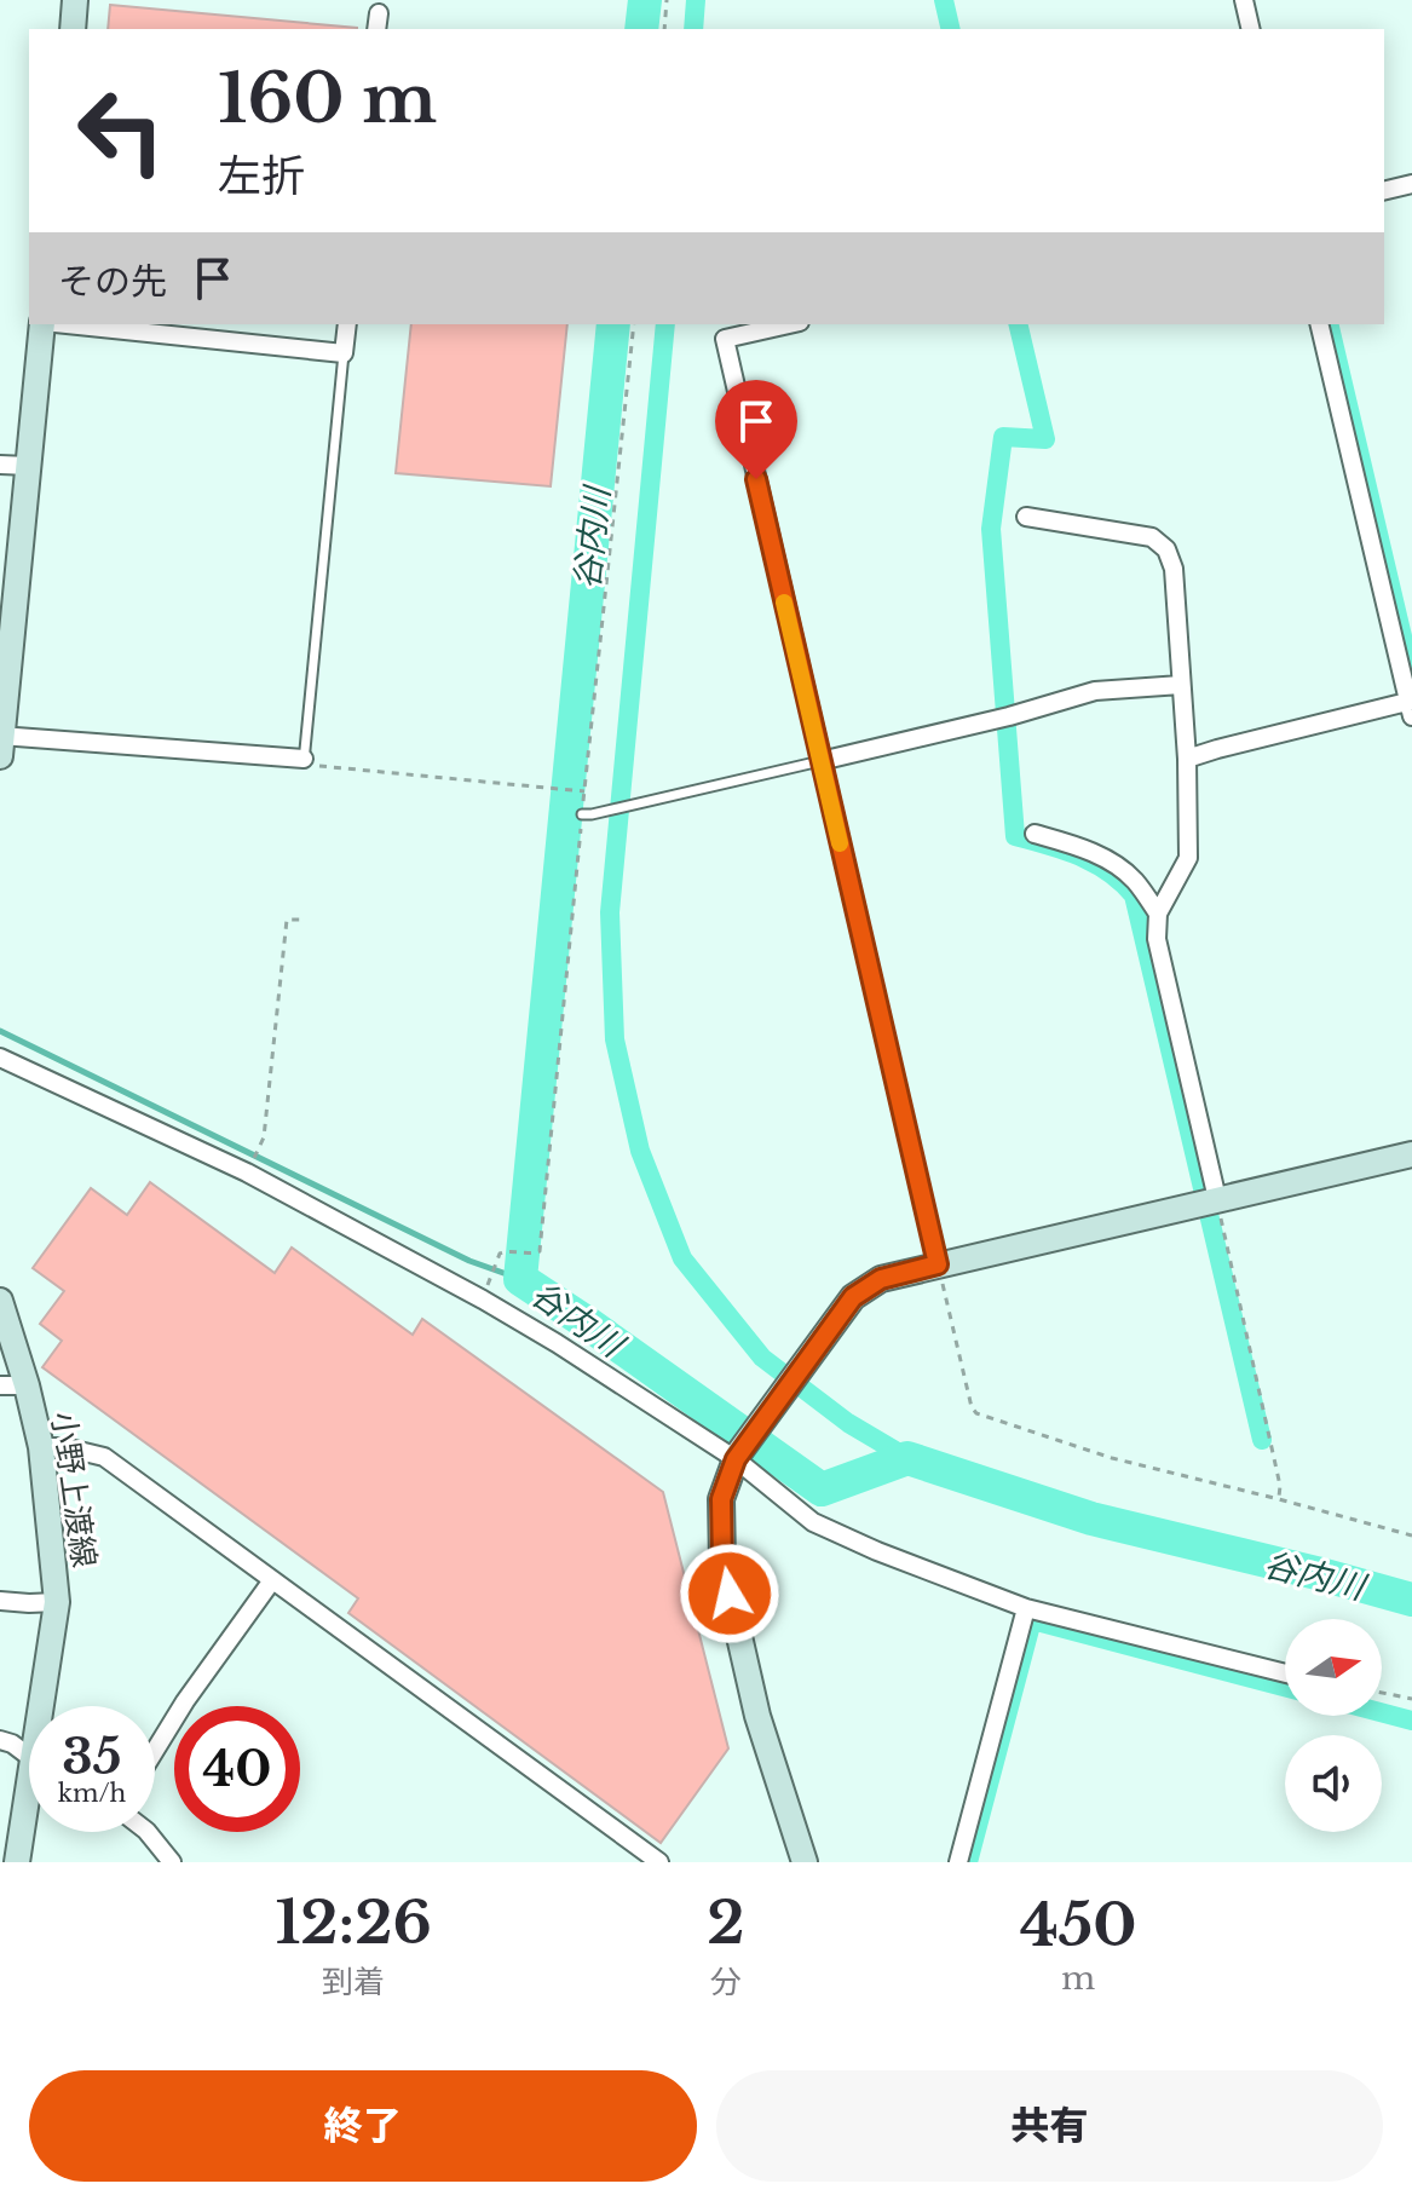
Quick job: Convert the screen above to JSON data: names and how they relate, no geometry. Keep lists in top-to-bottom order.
{
  "streets": {
    "street": ["小野上渡線"]
  },
  "water": ["谷内川"],
  "north": "right",
  "page": {
    "turn": ["160 m", "左折"],
    "then": "その先",
    "speed": "35 km/h",
    "limit": "40",
    "eta": [
      "12:26",
      "到着",
      "2",
      "分",
      "450",
      "m"
    ],
    "buttons": ["終了", "共有"]
  }
}
